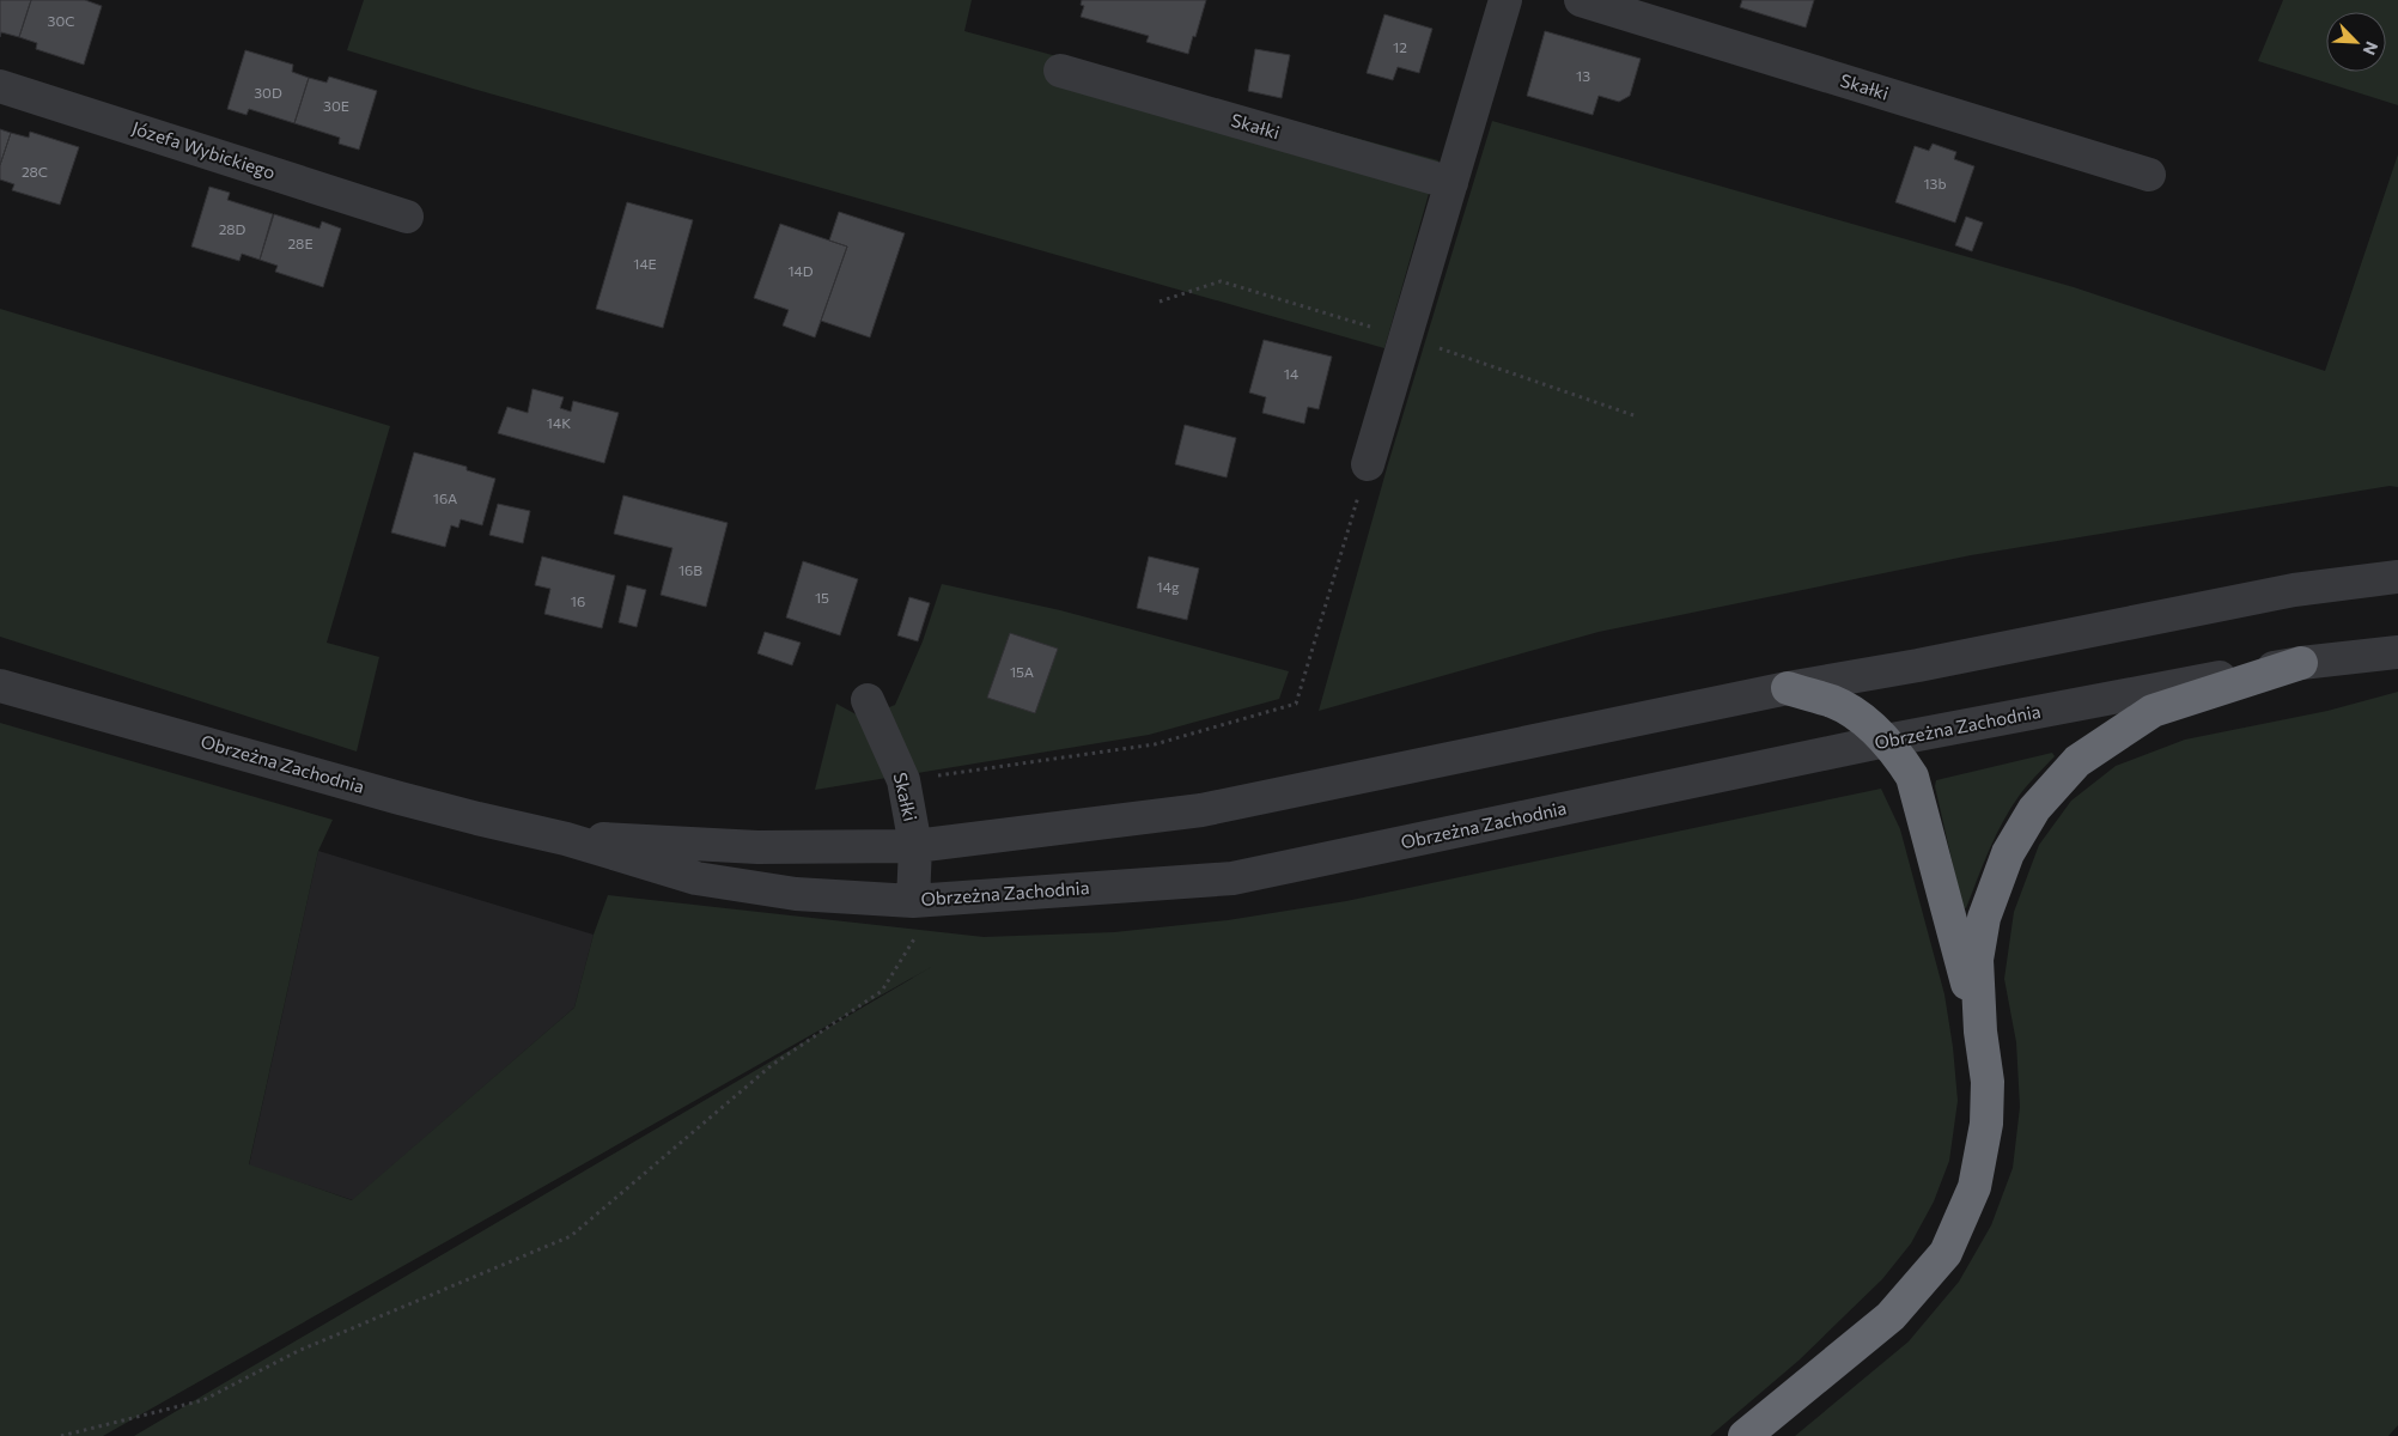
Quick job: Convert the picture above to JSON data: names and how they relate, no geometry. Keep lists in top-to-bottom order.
{
  "streets": {
    "street": ["Skałki", "Józefa Wybickiego", "Obrzeżna Zachodnia"]
  },
  "crossings": [
    ["Skałki", "Obrzeżna Zachodnia"]
  ],
  "house_numbers": [
    "30C",
    "12",
    "13",
    "30D",
    "30E",
    "28C",
    "13b",
    "28D",
    "28E",
    "14E",
    "14D",
    "14",
    "14K",
    "16A",
    "16B",
    "14g",
    "15",
    "16",
    "15A"
  ],
  "north": "bottom right"
}
